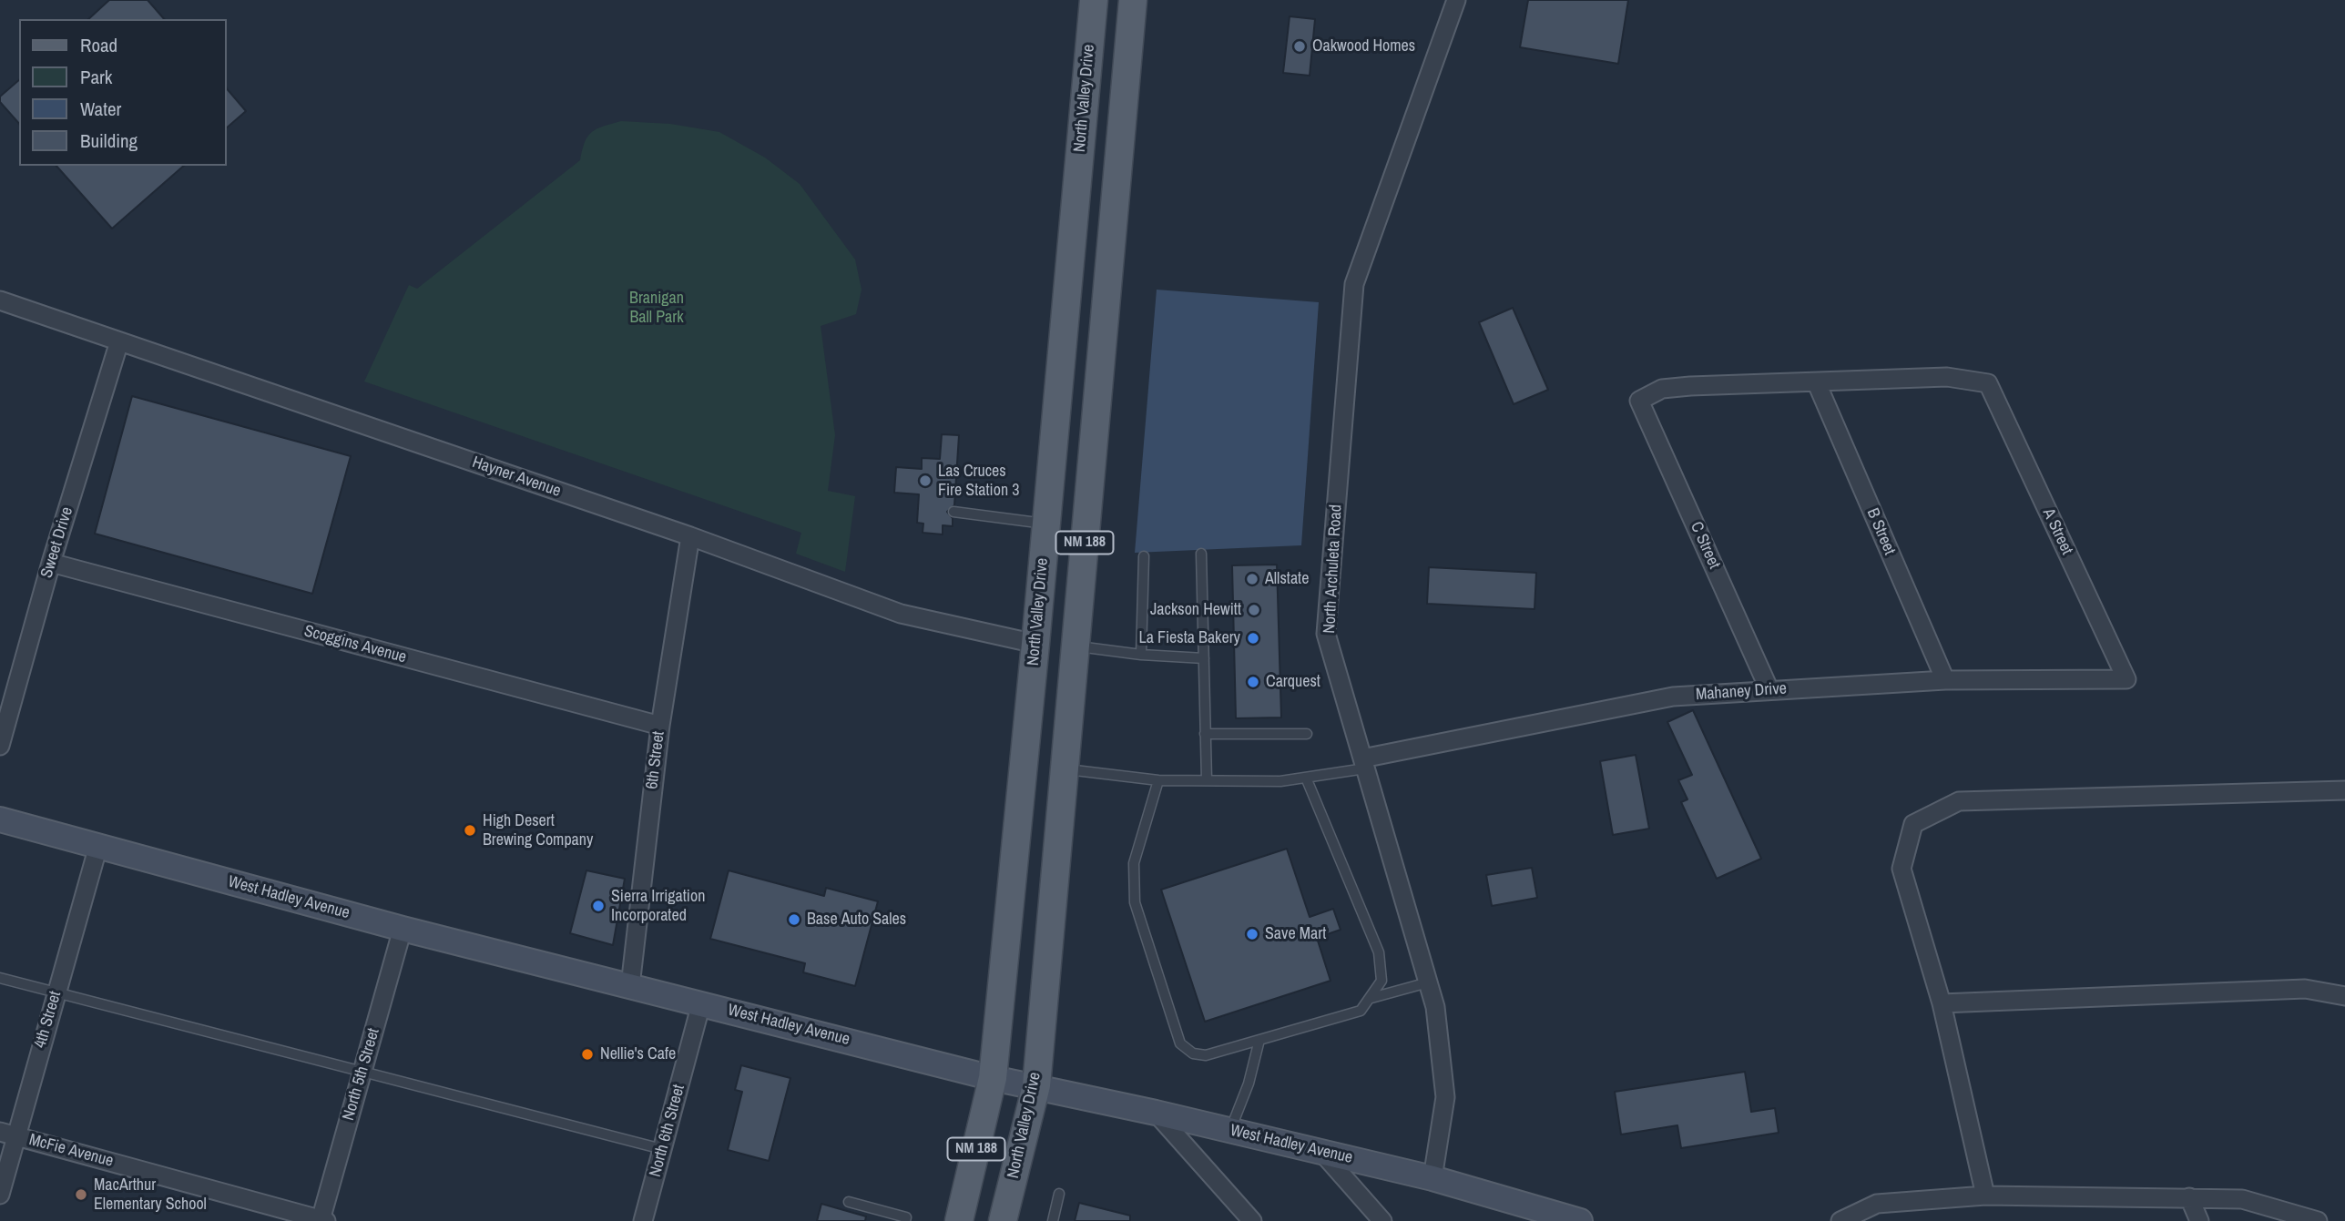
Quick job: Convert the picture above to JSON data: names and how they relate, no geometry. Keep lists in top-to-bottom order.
{
  "streets": {
    "main road": ["North Valley Drive", "NM 188"],
    "street": [
      "Hayner Avenue",
      "B Street",
      "A Street",
      "Sweet Drive",
      "C Street",
      "North Archuleta Road",
      "Scoggins Avenue",
      "Mahaney Drive",
      "6th Street",
      "West Hadley Avenue",
      "4th Street",
      "North 5th Street",
      "North 6th Street",
      "McFie Avenue"
    ]
  },
  "crossings": [
    ["North Valley Drive", "Hayner Avenue"],
    ["North Valley Drive", "West Hadley Avenue"],
    ["Hayner Avenue", "Sweet Drive"],
    ["Hayner Avenue", "6th Street"],
    ["B Street", "A Street"],
    ["B Street", "C Street"],
    ["B Street", "Mahaney Drive"],
    ["A Street", "C Street"],
    ["A Street", "Mahaney Drive"],
    ["Sweet Drive", "Scoggins Avenue"],
    ["C Street", "Mahaney Drive"],
    ["North Archuleta Road", "Mahaney Drive"],
    ["North Archuleta Road", "West Hadley Avenue"],
    ["Scoggins Avenue", "6th Street"],
    ["6th Street", "West Hadley Avenue"],
    ["West Hadley Avenue", "4th Street"],
    ["West Hadley Avenue", "North 5th Street"],
    ["West Hadley Avenue", "North 6th Street"],
    ["4th Street", "McFie Avenue"],
    ["North 5th Street", "McFie Avenue"]
  ],
  "parks": ["Branigan Ball Park"],
  "places": [
    "Oakwood Homes",
    "Las Cruces Fire Station 3",
    "Allstate",
    "Jackson Hewitt",
    "La Fiesta Bakery",
    "Carquest",
    "High Desert Brewing Company",
    "Sierra Irrigation Incorporated",
    "Base Auto Sales",
    "Save Mart",
    "Nellie's Cafe",
    "MacArthur Elementary School"
  ],
  "legend": [
    "Road",
    "Park",
    "Water",
    "Building"
  ]
}
